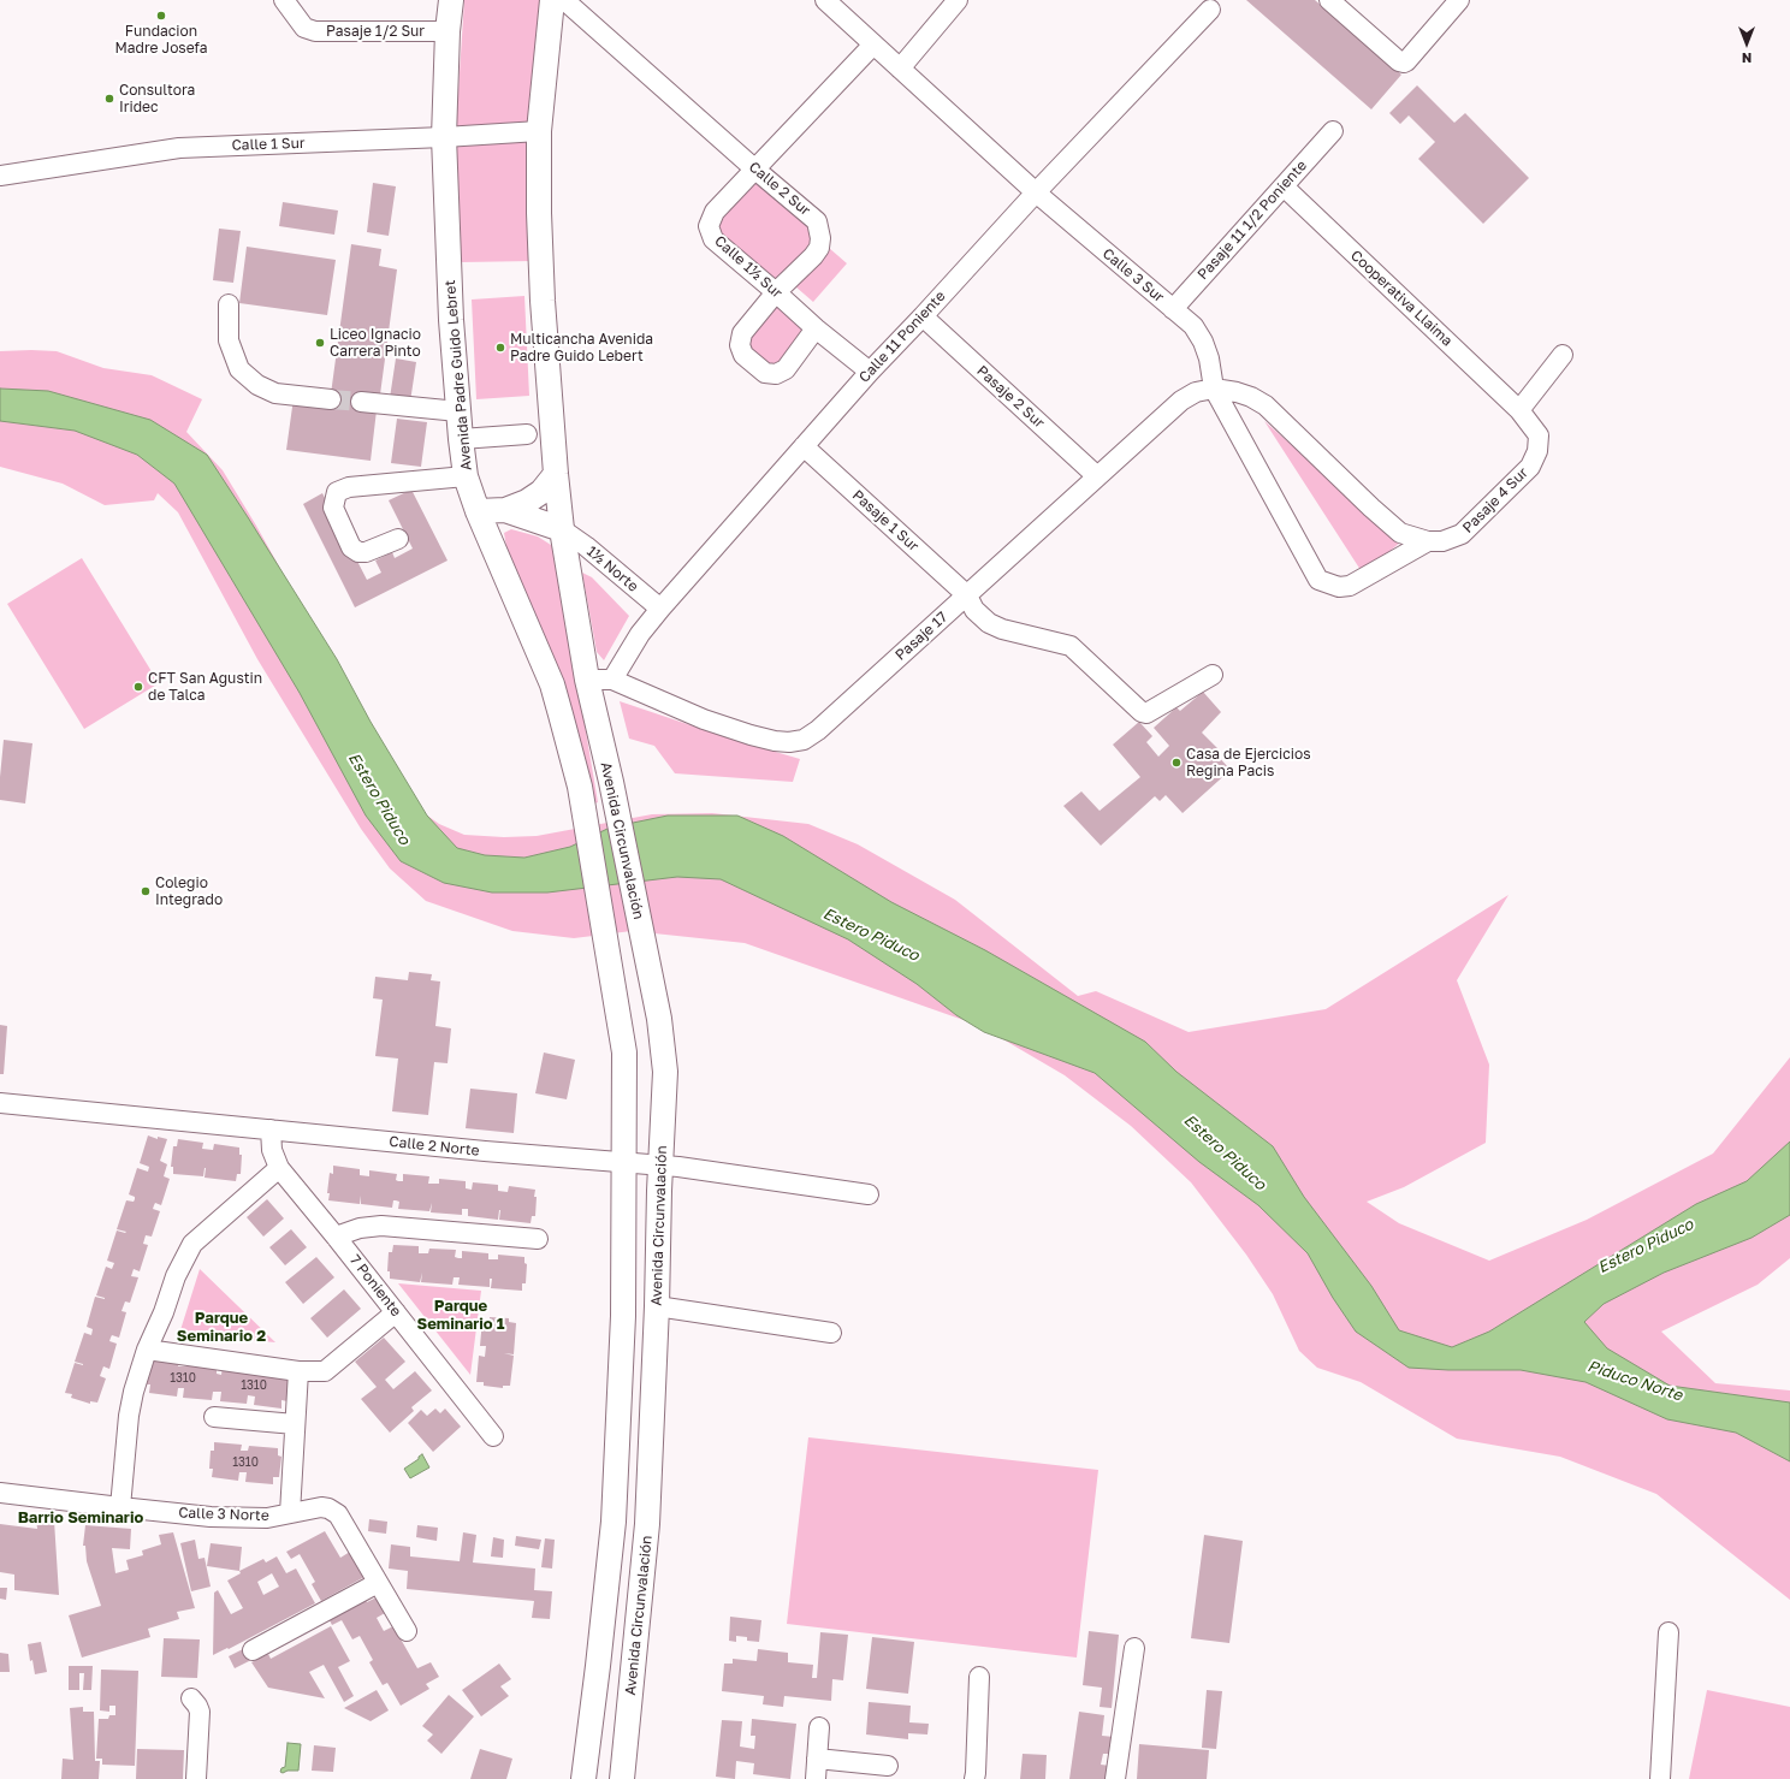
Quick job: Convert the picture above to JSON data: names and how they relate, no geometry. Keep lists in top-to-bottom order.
{
  "streets": {
    "main road": ["Avenida Padre Guido Lebret", "Avenida Circunvalación"],
    "street": [
      "Pasaje 1/2 Sur",
      "Calle 1 Sur",
      "Calle 2 Sur",
      "Pasaje 11 1/2 Poniente",
      "Calle 1½ Sur",
      "Calle 3 Sur",
      "Cooperativa Llaima",
      "Calle 11 Poniente",
      "Pasaje 2 Sur",
      "Pasaje 4 Sur",
      "Pasaje 1 Sur",
      "1½ Norte",
      "Pasaje 17",
      "Calle 2 Norte",
      "7 Poniente",
      "Calle 3 Norte"
    ]
  },
  "crossings": [
    ["Pasaje 1/2 Sur", "Avenida Padre Guido Lebret"],
    ["Calle 1 Sur", "Avenida Padre Guido Lebret"],
    ["Calle 2 Sur", "Calle 1½ Sur"],
    ["Pasaje 11 1/2 Poniente", "Calle 3 Sur"],
    ["Pasaje 11 1/2 Poniente", "Cooperativa Llaima"],
    ["Calle 1½ Sur", "Calle 3 Sur"],
    ["Calle 1½ Sur", "Calle 11 Poniente"],
    ["Calle 3 Sur", "Calle 11 Poniente"],
    ["Calle 3 Sur", "Pasaje 4 Sur"],
    ["Calle 3 Sur", "Pasaje 17"],
    ["Cooperativa Llaima", "Pasaje 4 Sur"],
    ["Calle 11 Poniente", "Pasaje 2 Sur"],
    ["Calle 11 Poniente", "Pasaje 1 Sur"],
    ["Calle 11 Poniente", "1½ Norte"],
    ["Calle 11 Poniente", "Pasaje 17"],
    ["Avenida Padre Guido Lebret", "Calle 2 Norte"],
    ["Pasaje 2 Sur", "Pasaje 17"],
    ["Pasaje 1 Sur", "Pasaje 17"],
    ["Pasaje 17", "Avenida Circunvalación"],
    ["Avenida Circunvalación", "Calle 2 Norte"],
    ["Calle 2 Norte", "7 Poniente"]
  ],
  "districts": ["Parque Seminario 1", "Parque Seminario 2", "Barrio Seminario"],
  "water": ["Estero Piduco", "Piduco Norte"],
  "places": [
    "Fundacion Madre Josefa",
    "Consultora Iridec",
    "Liceo Ignacio Carrera Pinto",
    "Multicancha Avenida Padre Guido Lebert",
    "CFT San Agustin de Talca",
    "Casa de Ejercicios Regina Pacis",
    "Colegio Integrado"
  ],
  "house_numbers": ["1310", "1310", "1310"],
  "north": "bottom"
}
